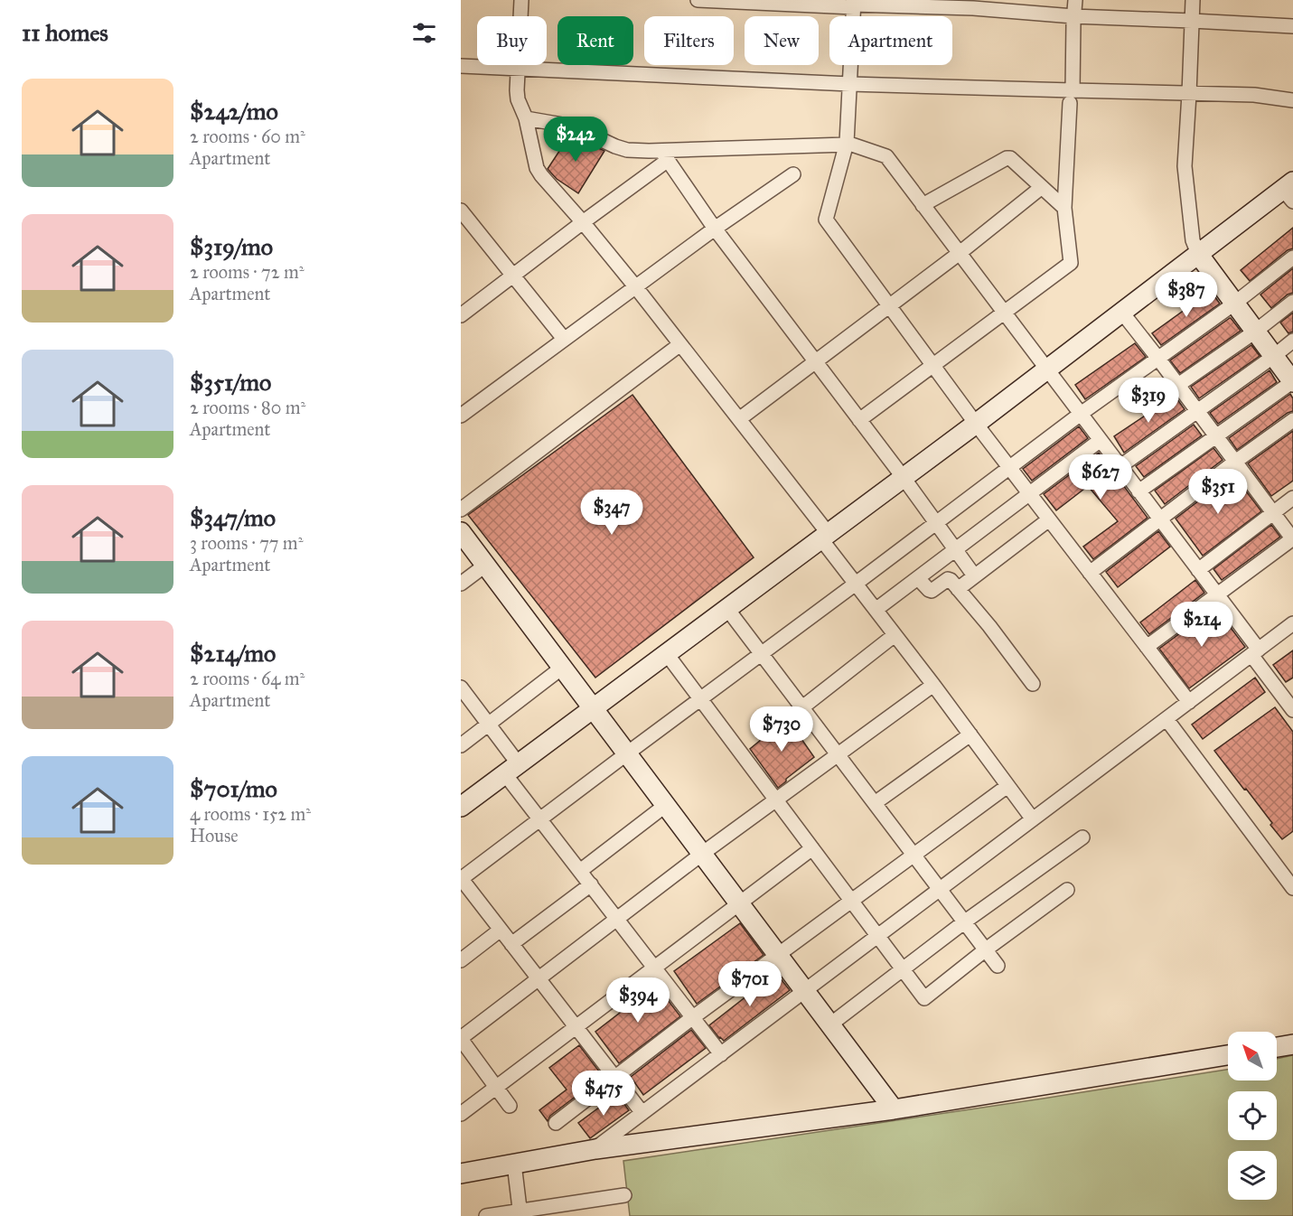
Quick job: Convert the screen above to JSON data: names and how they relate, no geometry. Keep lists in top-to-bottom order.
{
  "north": "top left",
  "page": {
    "heading": "11 homes",
    "chip": [
      "Buy",
      "Rent",
      "Filters",
      "New",
      "Apartment"
    ],
    "list": [
      {
        "name": "$242/mo",
        "note": "2 rooms · 60 m² · Apartment"
      },
      {
        "name": "$319/mo",
        "note": "2 rooms · 72 m² · Apartment"
      },
      {
        "name": "$351/mo",
        "note": "2 rooms · 80 m² · Apartment"
      },
      {
        "name": "$347/mo",
        "note": "3 rooms · 77 m² · Apartment"
      },
      {
        "name": "$214/mo",
        "note": "2 rooms · 64 m² · Apartment"
      },
      {
        "name": "$701/mo",
        "note": "4 rooms · 152 m² · House"
      }
    ],
    "price": [
      "$242",
      "$387",
      "$319",
      "$627",
      "$351",
      "$347",
      "$214",
      "$730",
      "$701",
      "$394",
      "$475"
    ]
  }
}
